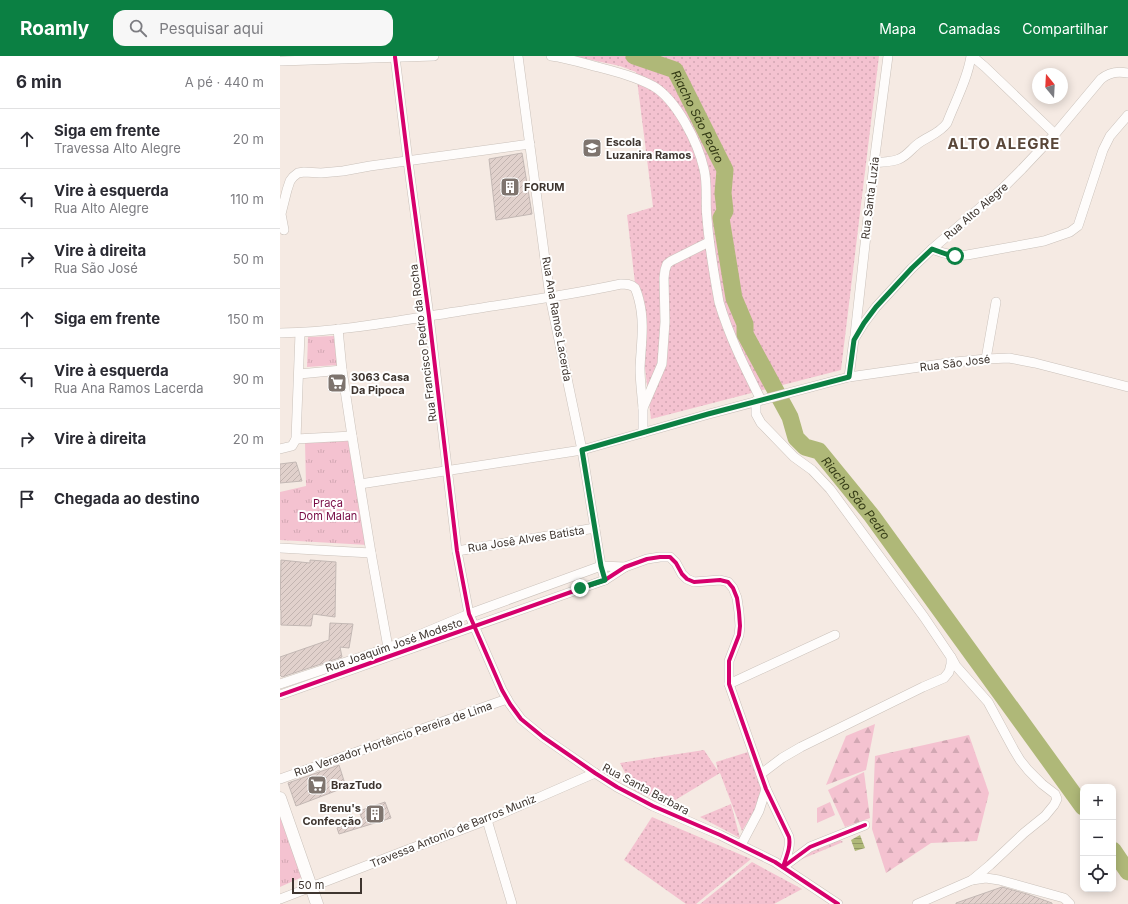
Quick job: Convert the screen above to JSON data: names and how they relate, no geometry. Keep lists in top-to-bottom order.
{
  "streets": {
    "street": [
      "Rua Santa Luzia",
      "Rua Alto Alegre",
      "Rua Ana Ramos Lacerda",
      "Rua Francisco Pedro da Rocha",
      "Rua São José",
      "Rua Josê Alves Batista",
      "Rua Joaquim José Modesto",
      "Rua Vereador Hortêncio Pereira de Lima",
      "Rua Santa Barbara",
      "Travessa Antonio de Barros Muniz"
    ]
  },
  "crossings": [
    ["Rua Santa Luzia", "Rua Alto Alegre"],
    ["Rua Alto Alegre", "Rua São José"],
    ["Rua Ana Ramos Lacerda", "Rua São José"],
    ["Rua Ana Ramos Lacerda", "Rua Josê Alves Batista"],
    ["Rua Ana Ramos Lacerda", "Rua Joaquim José Modesto"],
    ["Rua Francisco Pedro da Rocha", "Rua São José"],
    ["Rua Francisco Pedro da Rocha", "Rua Josê Alves Batista"],
    ["Rua Francisco Pedro da Rocha", "Rua Joaquim José Modesto"],
    ["Rua Francisco Pedro da Rocha", "Rua Santa Barbara"],
    ["Rua Joaquim José Modesto", "Rua Santa Barbara"],
    ["Rua Vereador Hortêncio Pereira de Lima", "Rua Santa Barbara"],
    ["Rua Santa Barbara", "Travessa Antonio de Barros Muniz"]
  ],
  "districts": ["ALTO ALEGRE"],
  "water": ["Riacho São Pedro"],
  "parks": ["Praça Dom Malan"],
  "places": {
    "school or university": ["Escola Luzanira Ramos"],
    "building": ["FORUM", "Brenu's Confecção"],
    "supermarket": ["3063 Casa Da Pipoca", "BrazTudo"]
  },
  "scale_bar": "50 m",
  "north": "top",
  "page": {
    "header": "Roamly",
    "search": "Pesquisar aqui",
    "nav": ["Mapa", "Camadas", "Compartilhar"],
    "heading": ["6 min", "A pé · 440 m"],
    "list": [
      ["Siga em frente", "Travessa Alto Alegre", "20 m"],
      ["Vire à esquerda", "Rua Alto Alegre", "110 m"],
      ["Vire à direita", "Rua São José", "50 m"],
      ["Siga em frente", "150 m"],
      ["Vire à esquerda", "Rua Ana Ramos Lacerda", "90 m"],
      ["Vire à direita", "20 m"],
      "Chegada ao destino"
    ],
    "map_buttons": ["+", "−"],
    "scale": "50 m"
  }
}
